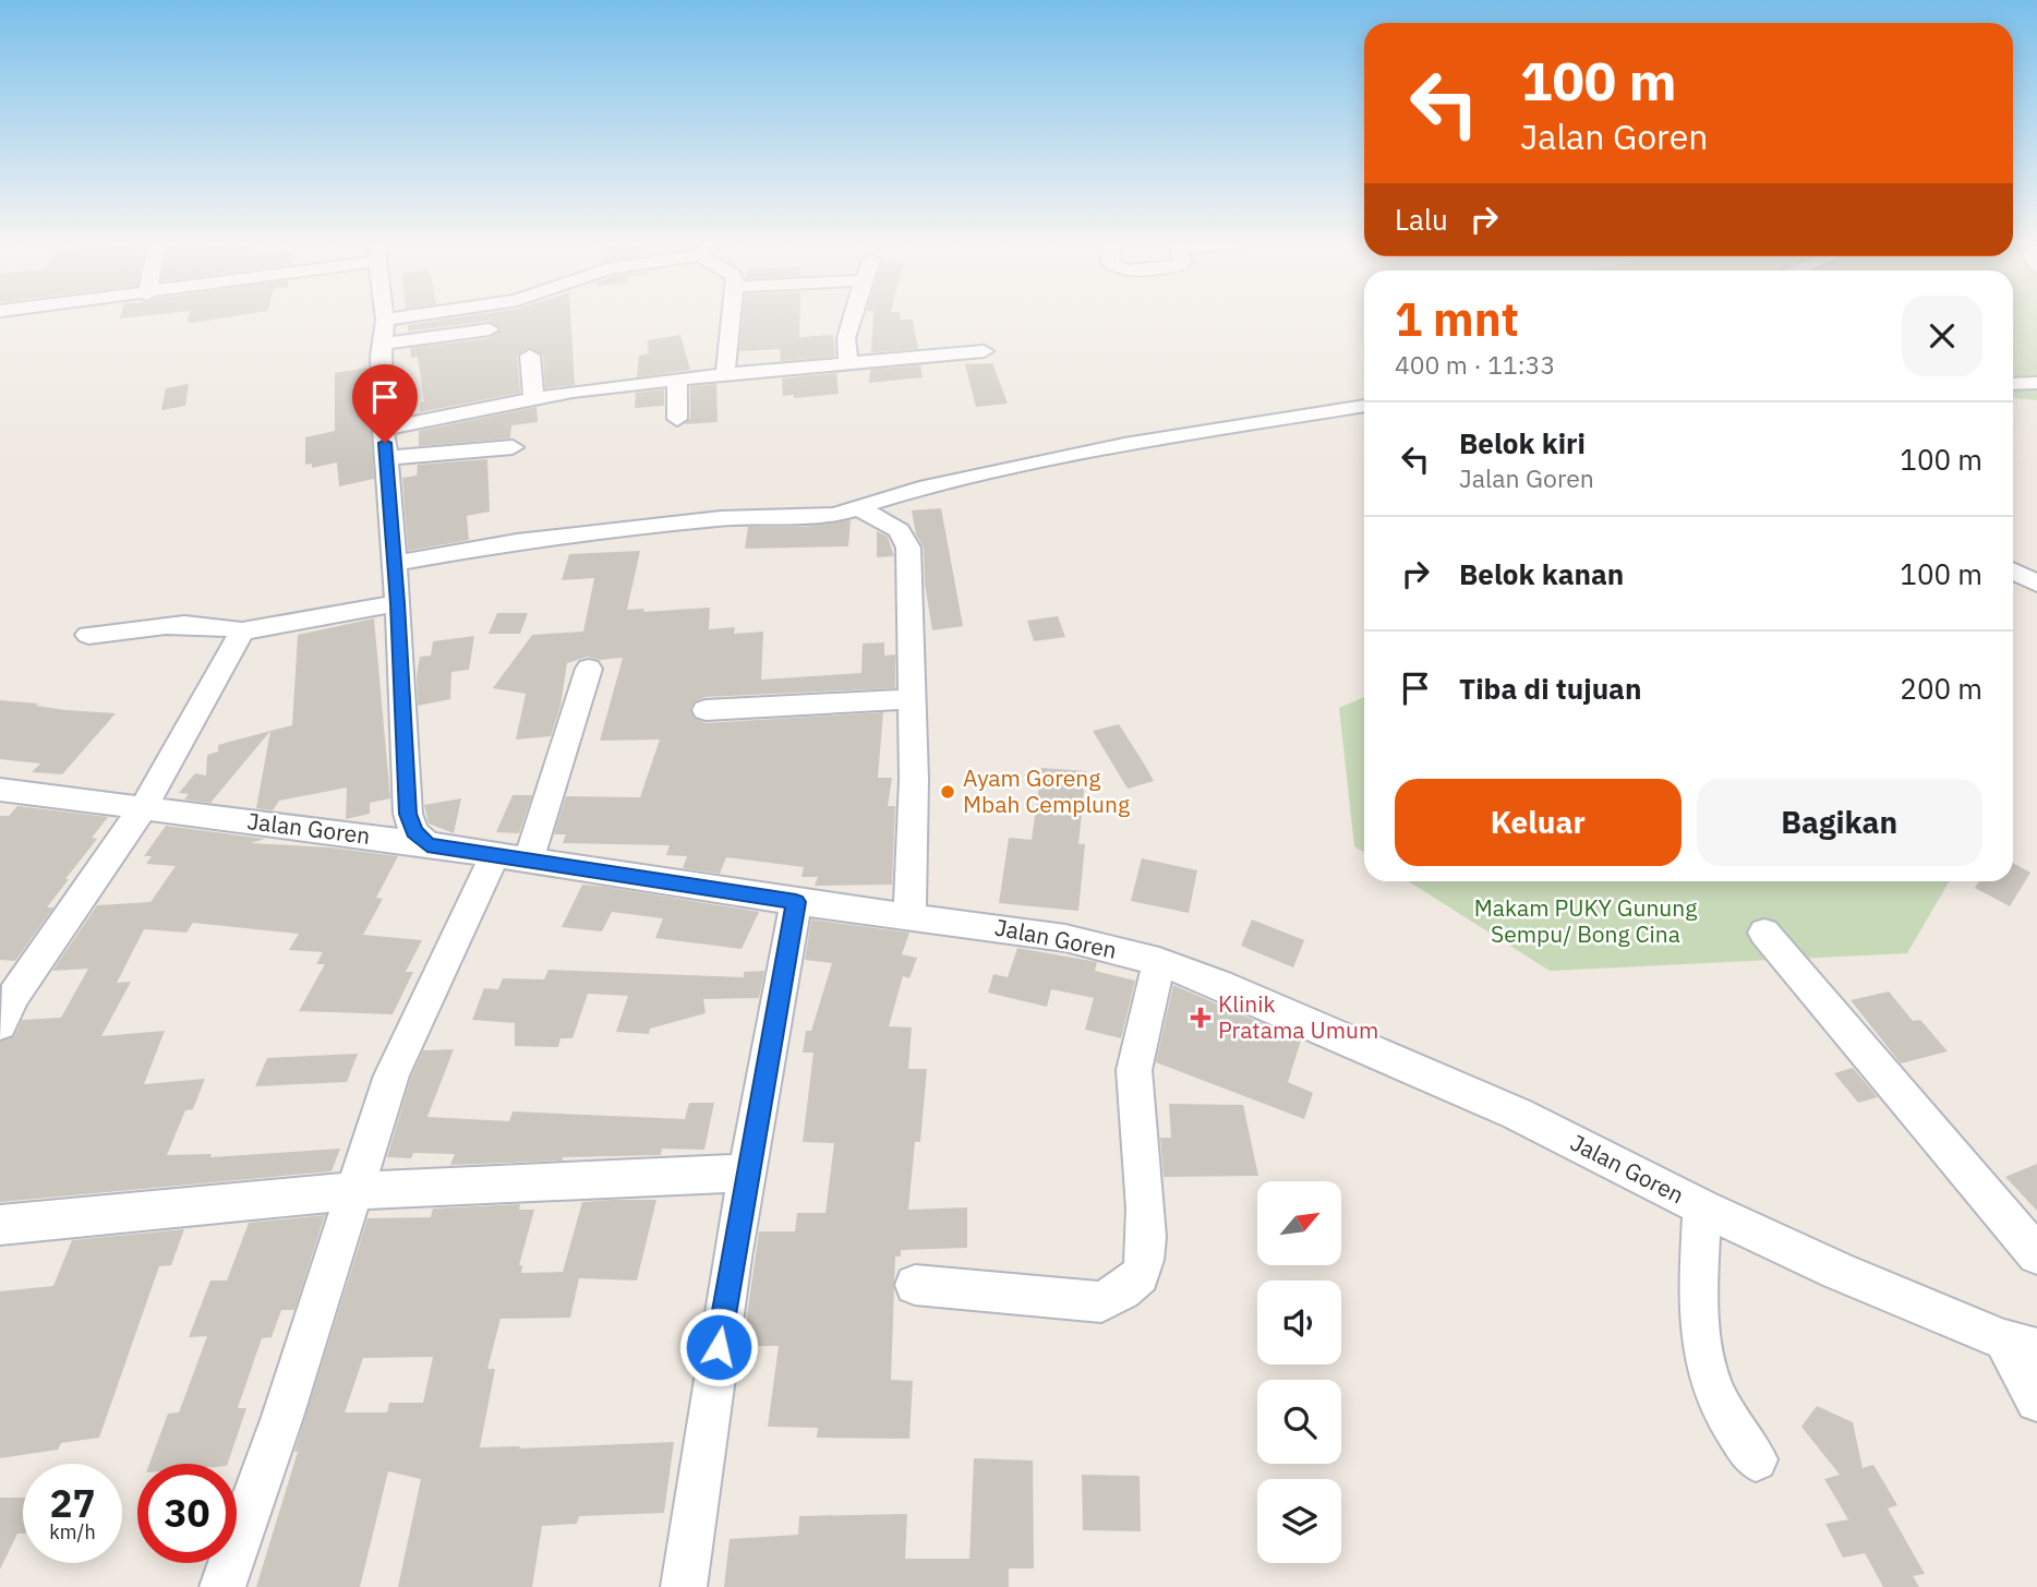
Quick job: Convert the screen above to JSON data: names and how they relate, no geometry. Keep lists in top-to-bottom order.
{
  "streets": {
    "street": ["Jalan Goren"]
  },
  "parks": ["Makam PUKY Gunung Sempu/ Bong Cina"],
  "places": {
    "other": ["Ayam Goreng Mbah Cemplung"],
    "health": ["Klinik Pratama Umum"]
  },
  "north": "top right",
  "page": {
    "turn": ["100 m", "Jalan Goren"],
    "then": "Lalu",
    "heading": ["1 mnt", "400 m · 11:33"],
    "list": [
      {
        "name": "Belok kiri",
        "note": "Jalan Goren",
        "value": "100 m"
      },
      {
        "name": "Belok kanan",
        "value": "100 m"
      },
      {
        "name": "Tiba di tujuan",
        "value": "200 m"
      }
    ],
    "buttons": ["Keluar", "Bagikan"],
    "speed": "27 km/h",
    "limit": "30"
  }
}
